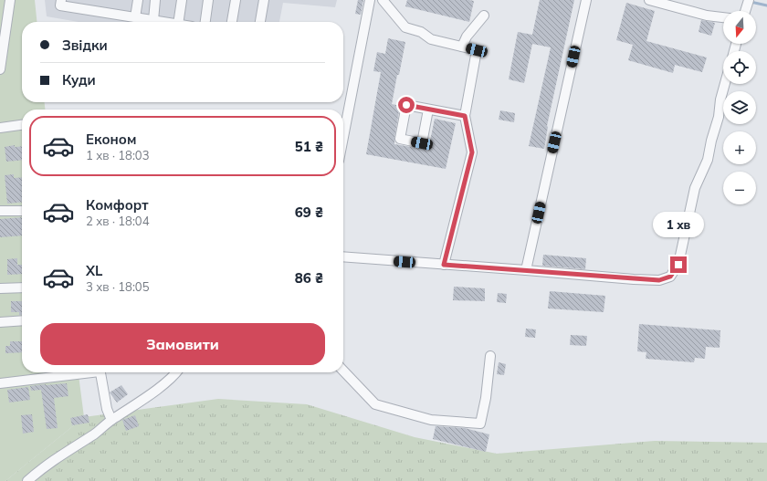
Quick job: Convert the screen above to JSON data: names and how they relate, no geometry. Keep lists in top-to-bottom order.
{
  "north": "bottom",
  "page": {
    "map_buttons": ["+", "−"],
    "banner": ["Звідки", "Куди"],
    "list": [
      {
        "name": "Економ",
        "note": "1 хв · 18:03",
        "value": "51 ₴"
      },
      {
        "name": "Комфорт",
        "note": "2 хв · 18:04",
        "value": "69 ₴"
      },
      {
        "name": "XL",
        "note": "3 хв · 18:05",
        "value": "86 ₴"
      }
    ],
    "bubble": "1 хв",
    "buttons": "Замовити"
  }
}
